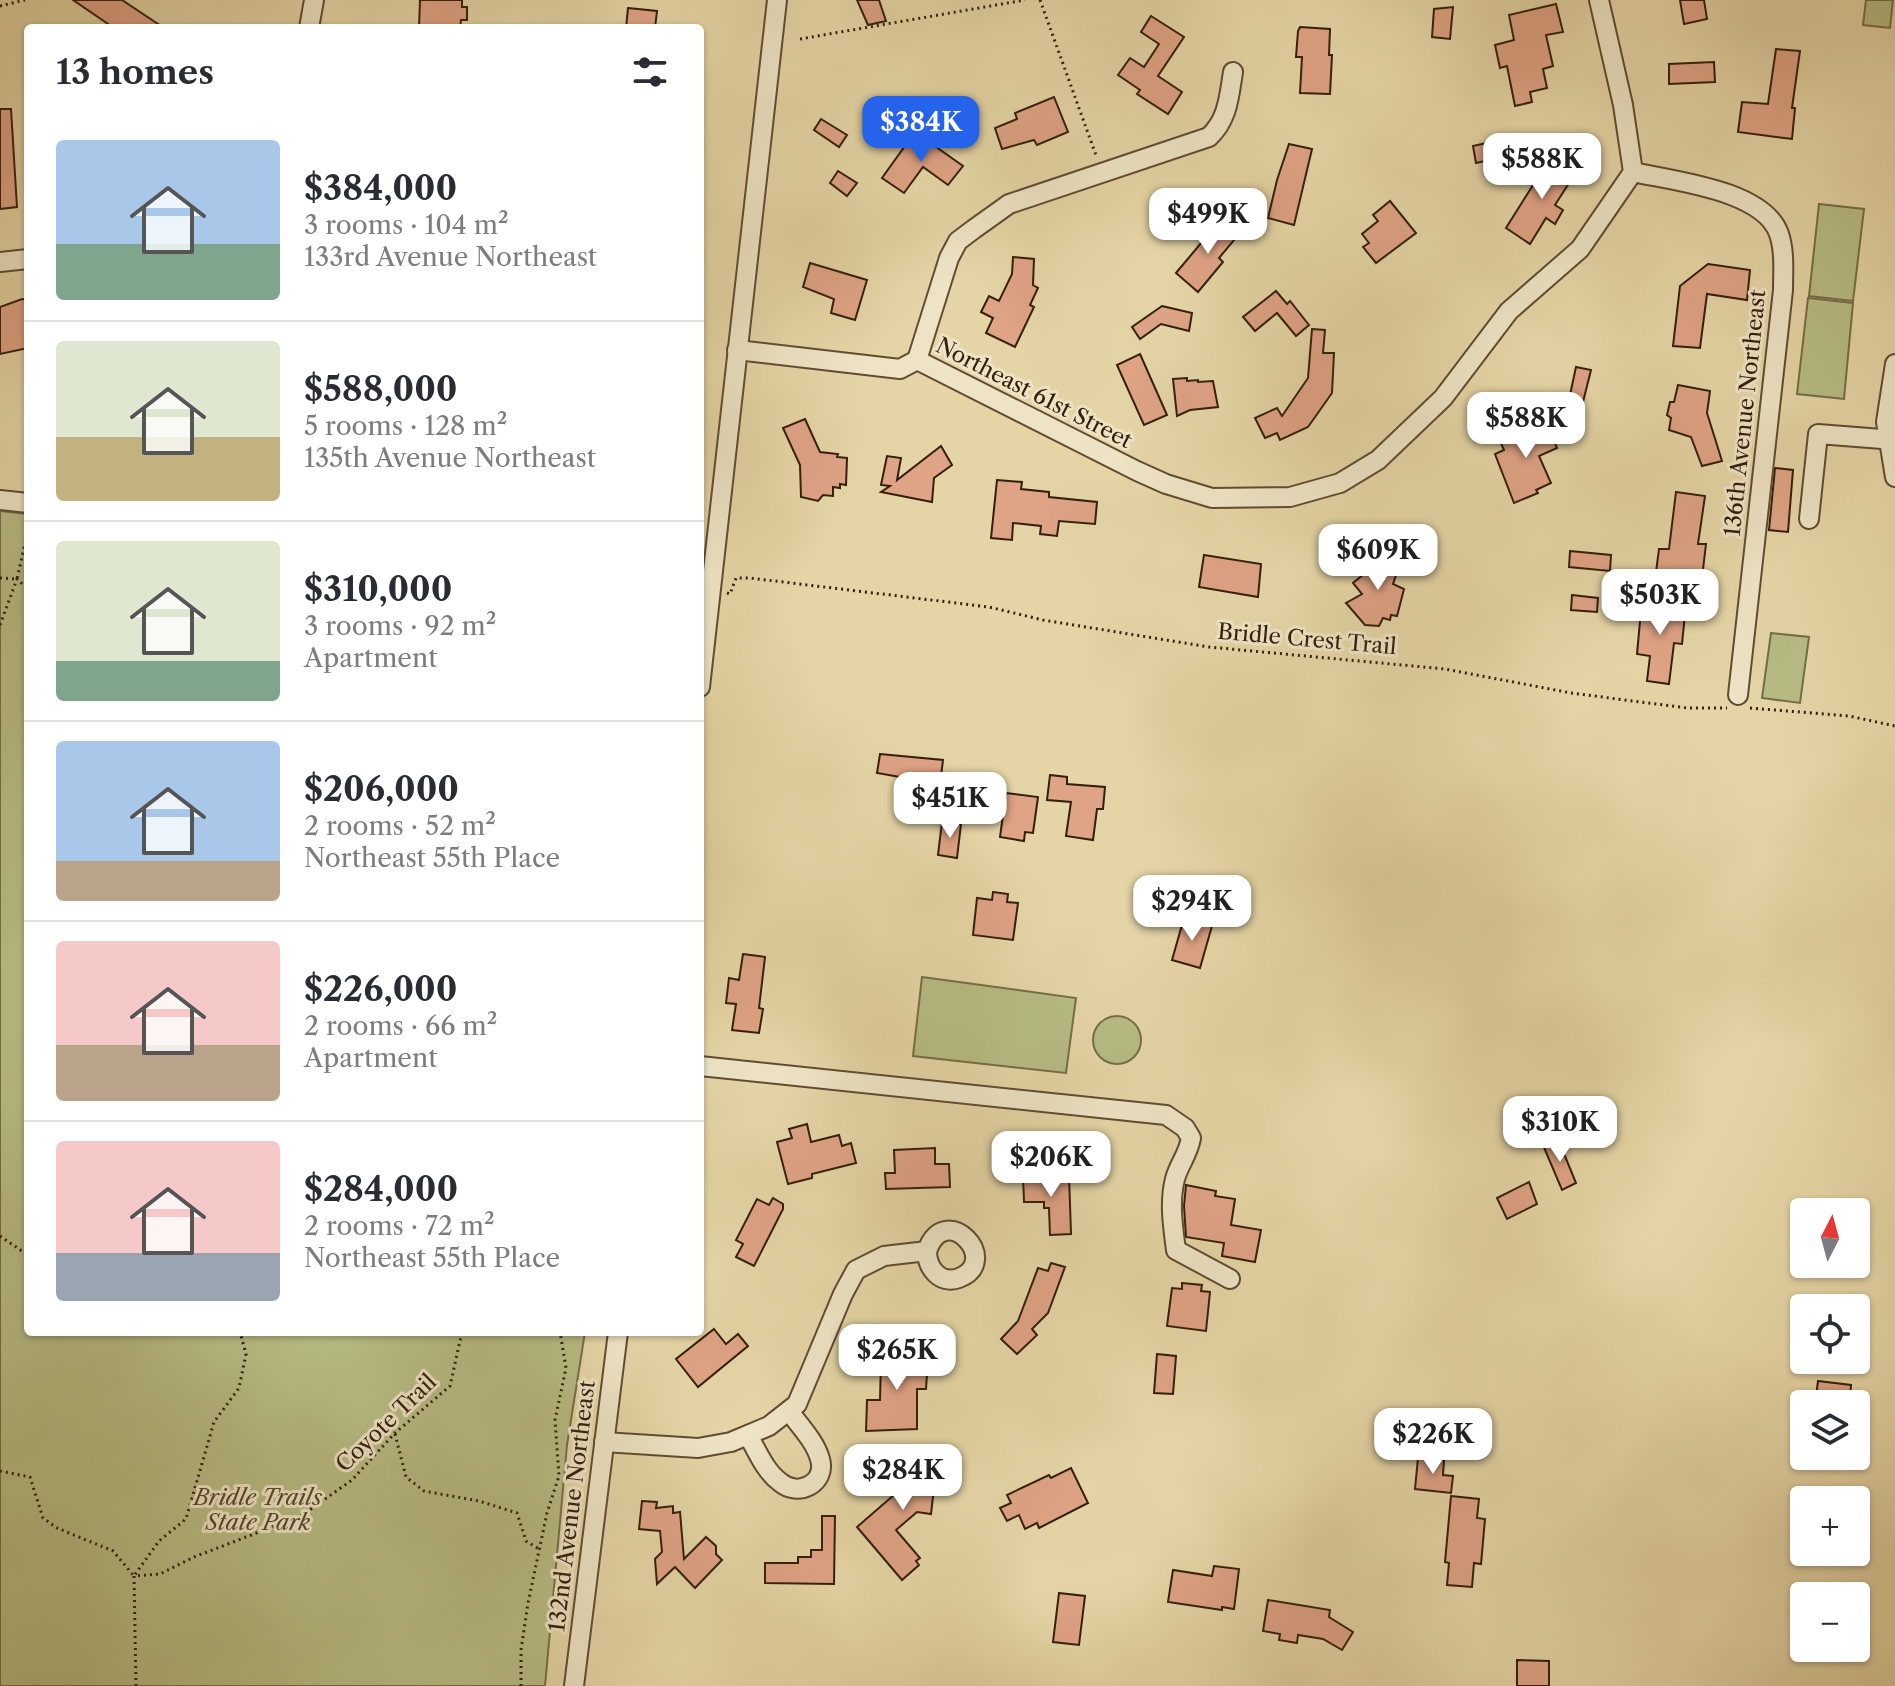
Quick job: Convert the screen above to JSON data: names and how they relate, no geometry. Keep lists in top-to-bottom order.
{
  "streets": {
    "street": ["Northeast 61st Street", "136th Avenue Northeast", "132nd Avenue Northeast"],
    "path": ["Bridle Crest Trail", "Coyote Trail"]
  },
  "crossings": [
    ["Northeast 61st Street", "136th Avenue Northeast"],
    ["136th Avenue Northeast", "Bridle Crest Trail"]
  ],
  "parks": ["Bridle Trails State Park"],
  "north": "top",
  "page": {
    "heading": "13 homes",
    "price": [
      "$384K",
      "$588K",
      "$499K",
      "$588K",
      "$609K",
      "$503K",
      "$451K",
      "$294K",
      "$310K",
      "$206K",
      "$265K",
      "$226K",
      "$284K"
    ],
    "list": [
      {
        "name": "$384,000",
        "note": "3 rooms · 104 m² · 133rd Avenue Northeast"
      },
      {
        "name": "$588,000",
        "note": "5 rooms · 128 m² · 135th Avenue Northeast"
      },
      {
        "name": "$310,000",
        "note": "3 rooms · 92 m² · Apartment"
      },
      {
        "name": "$206,000",
        "note": "2 rooms · 52 m² · Northeast 55th Place"
      },
      {
        "name": "$226,000",
        "note": "2 rooms · 66 m² · Apartment"
      },
      {
        "name": "$284,000",
        "note": "2 rooms · 72 m² · Northeast 55th Place"
      }
    ],
    "map_buttons": ["+", "−"]
  }
}
